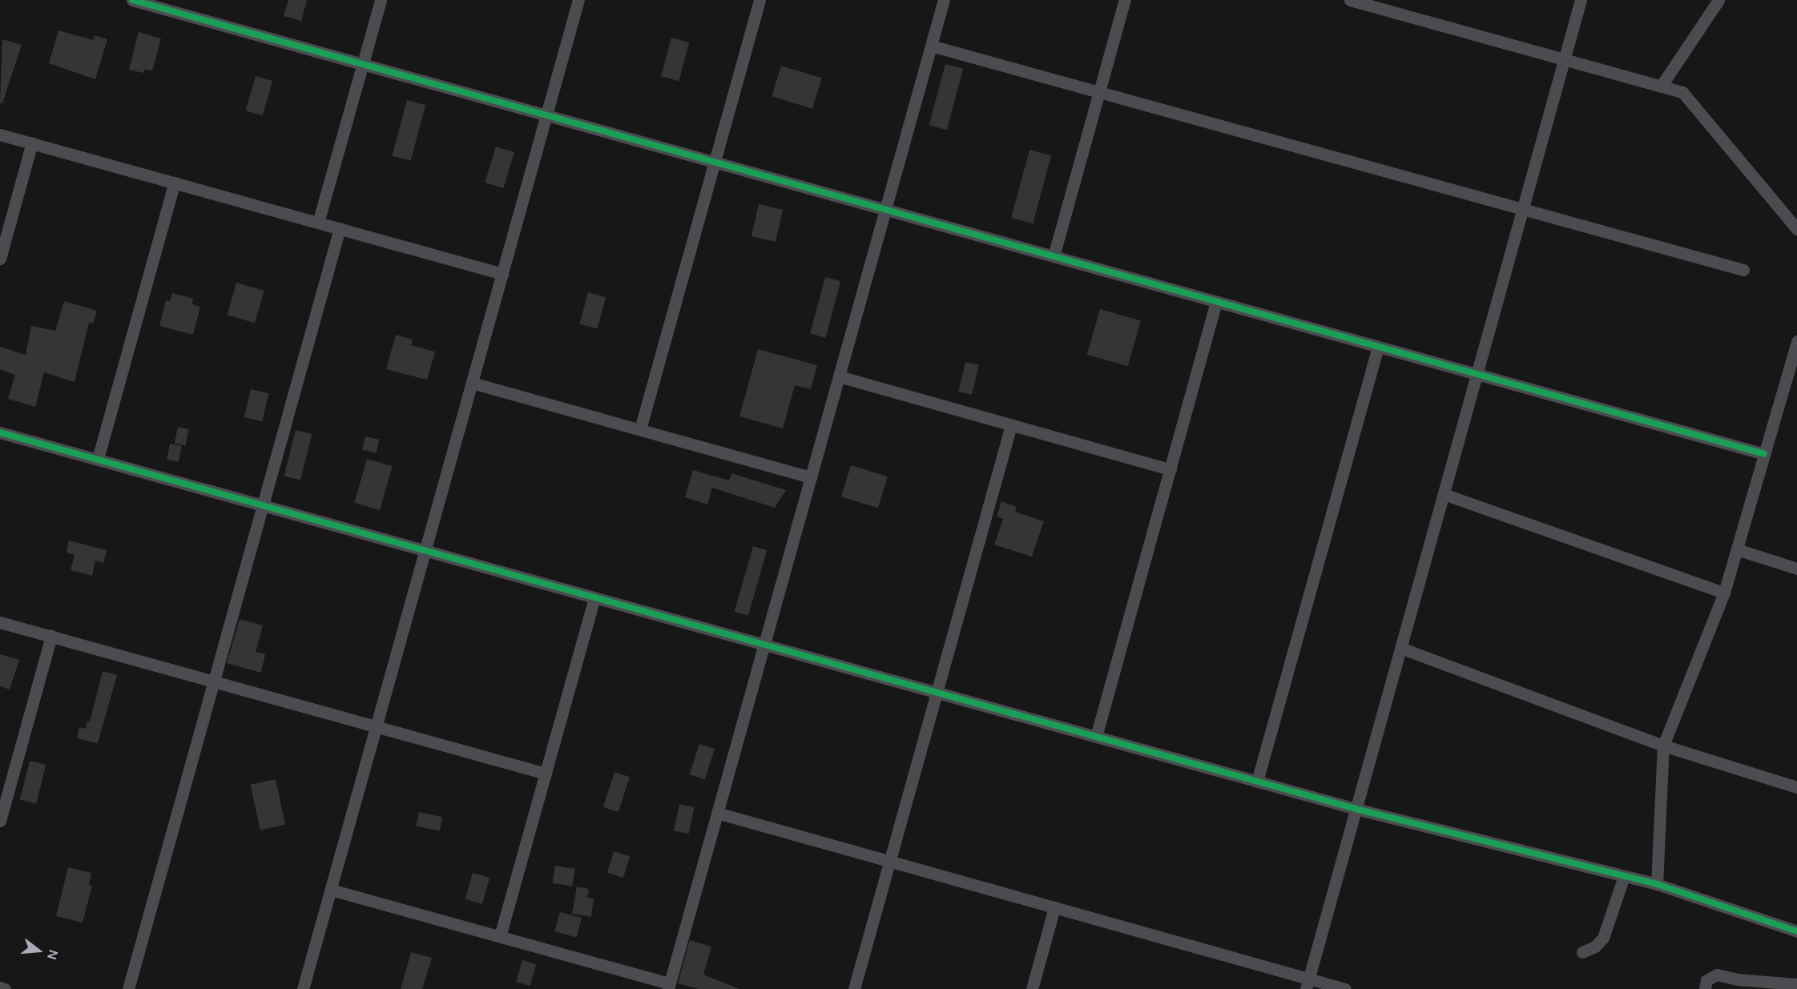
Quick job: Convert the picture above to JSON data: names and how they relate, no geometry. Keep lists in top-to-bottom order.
{
  "north": "right"
}
